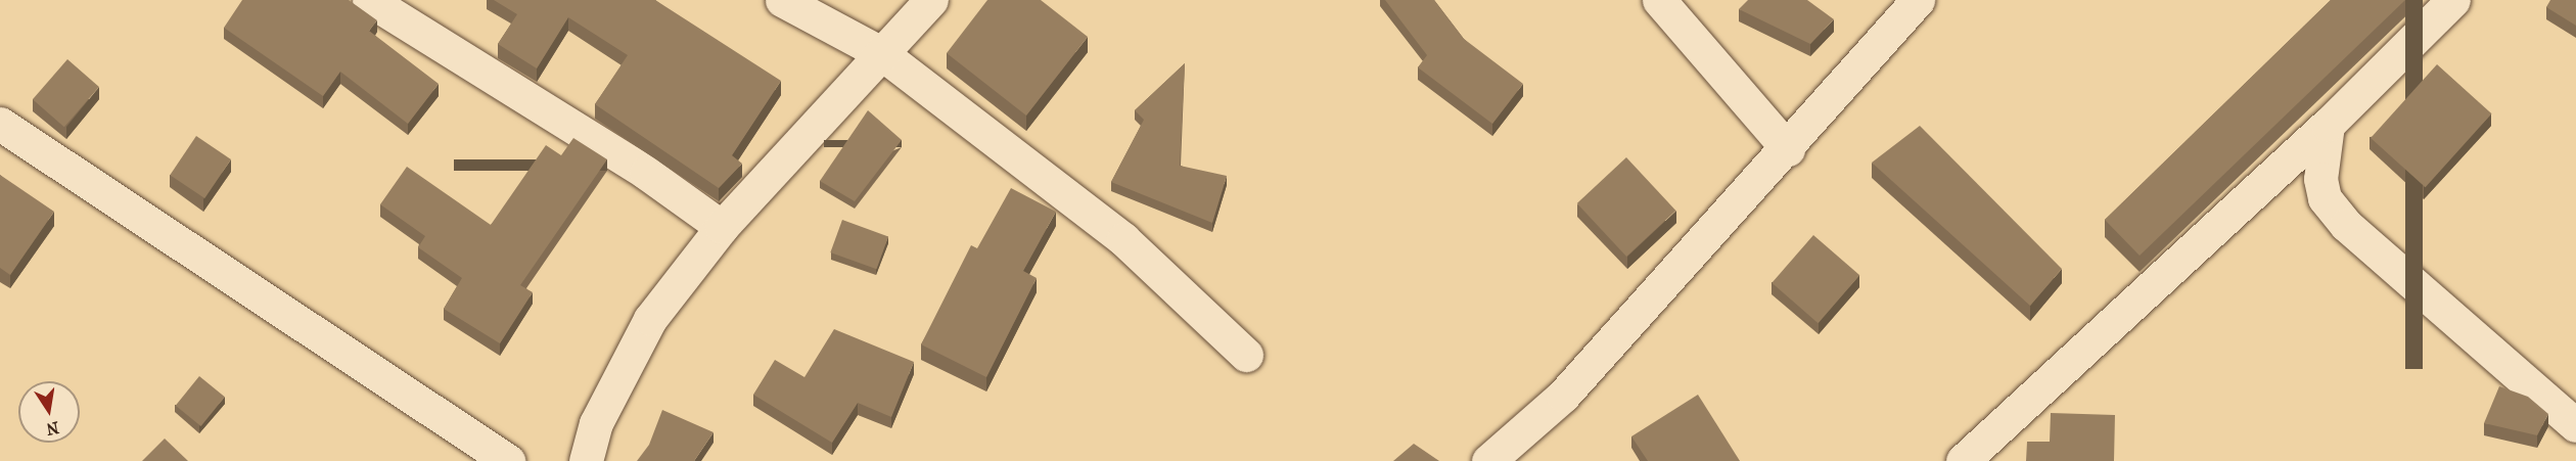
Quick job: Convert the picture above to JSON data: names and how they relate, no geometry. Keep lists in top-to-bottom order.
{
  "north": "bottom"
}
